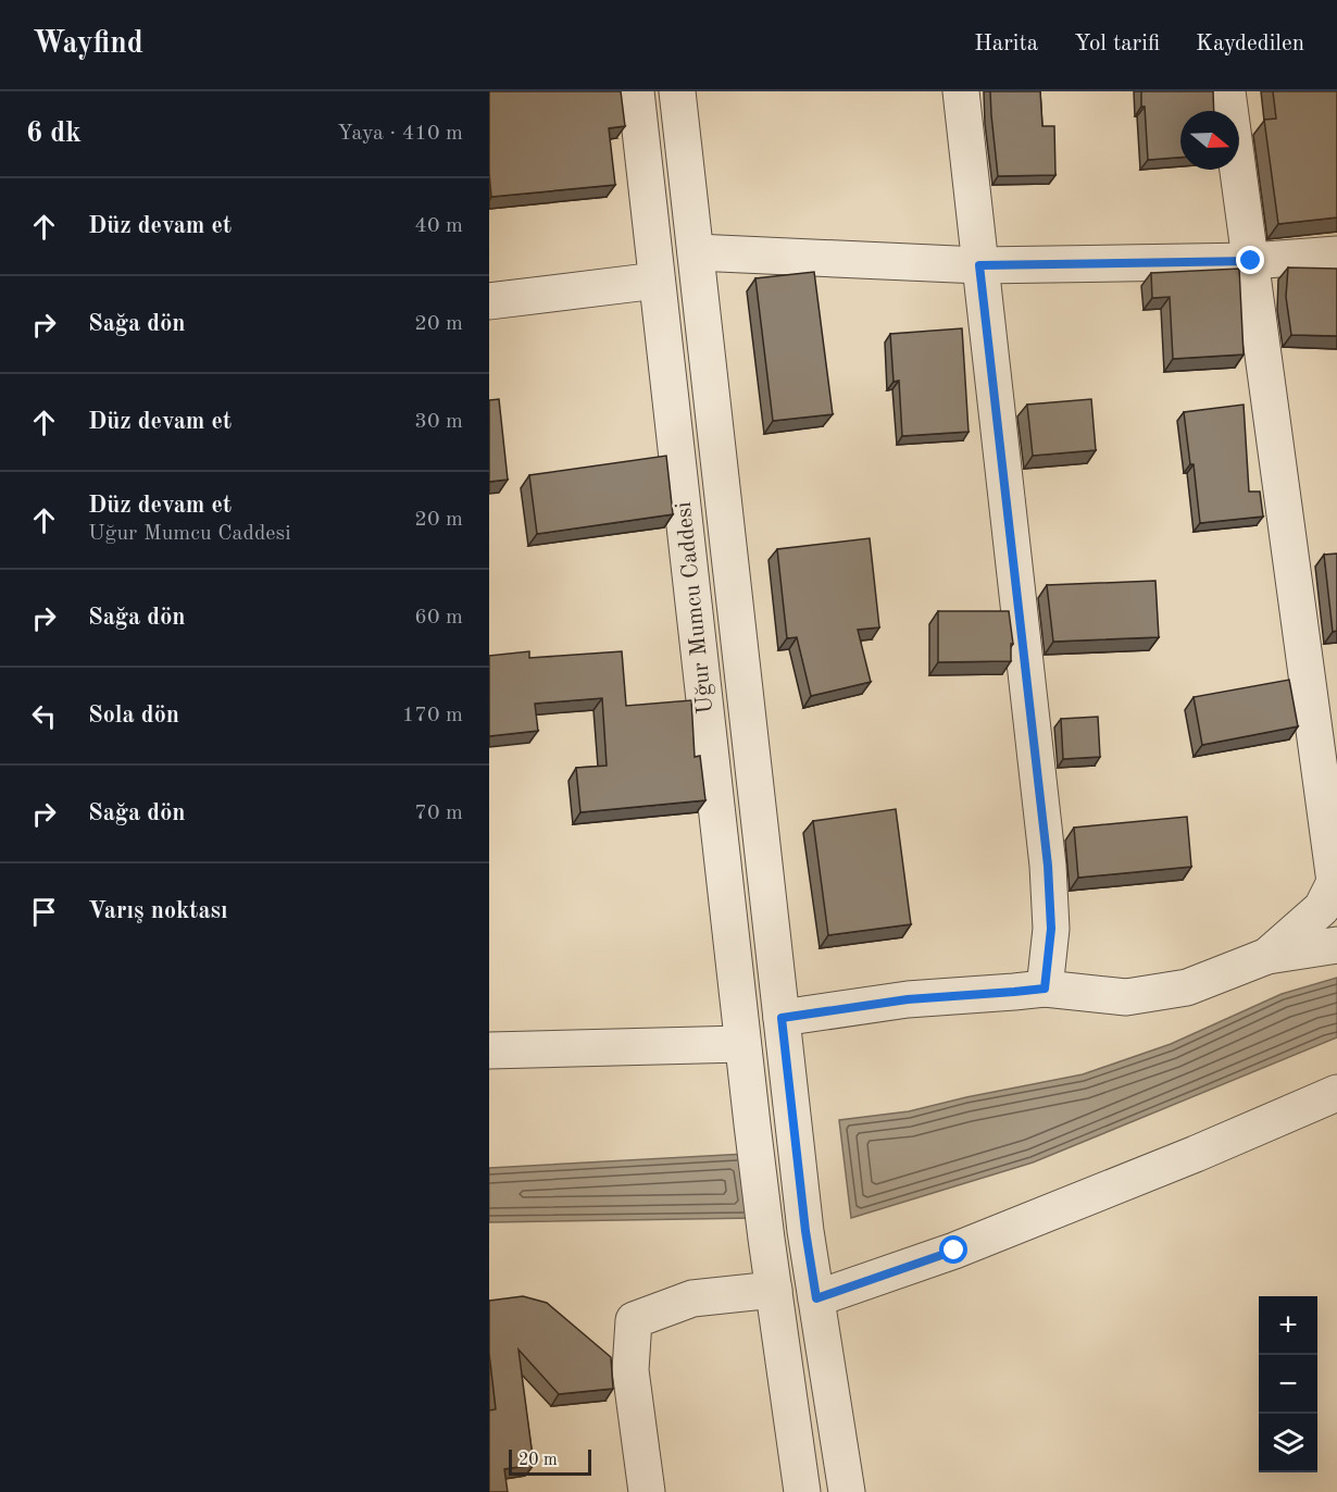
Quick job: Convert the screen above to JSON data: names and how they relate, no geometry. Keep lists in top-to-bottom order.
{
  "streets": {
    "street": ["Uğur Mumcu Caddesi"]
  },
  "scale_bar": "20 m",
  "north": "right",
  "page": {
    "header": "Wayfind",
    "nav": ["Harita", "Yol tarifi", "Kaydedilen"],
    "heading": ["6 dk", "Yaya · 410 m"],
    "list": [
      ["Düz devam et", "40 m"],
      ["Sağa dön", "20 m"],
      ["Düz devam et", "30 m"],
      ["Düz devam et", "Uğur Mumcu Caddesi", "20 m"],
      ["Sağa dön", "60 m"],
      ["Sola dön", "170 m"],
      ["Sağa dön", "70 m"],
      "Varış noktası"
    ],
    "map_buttons": ["+", "−"],
    "scale": "20 m"
  }
}
